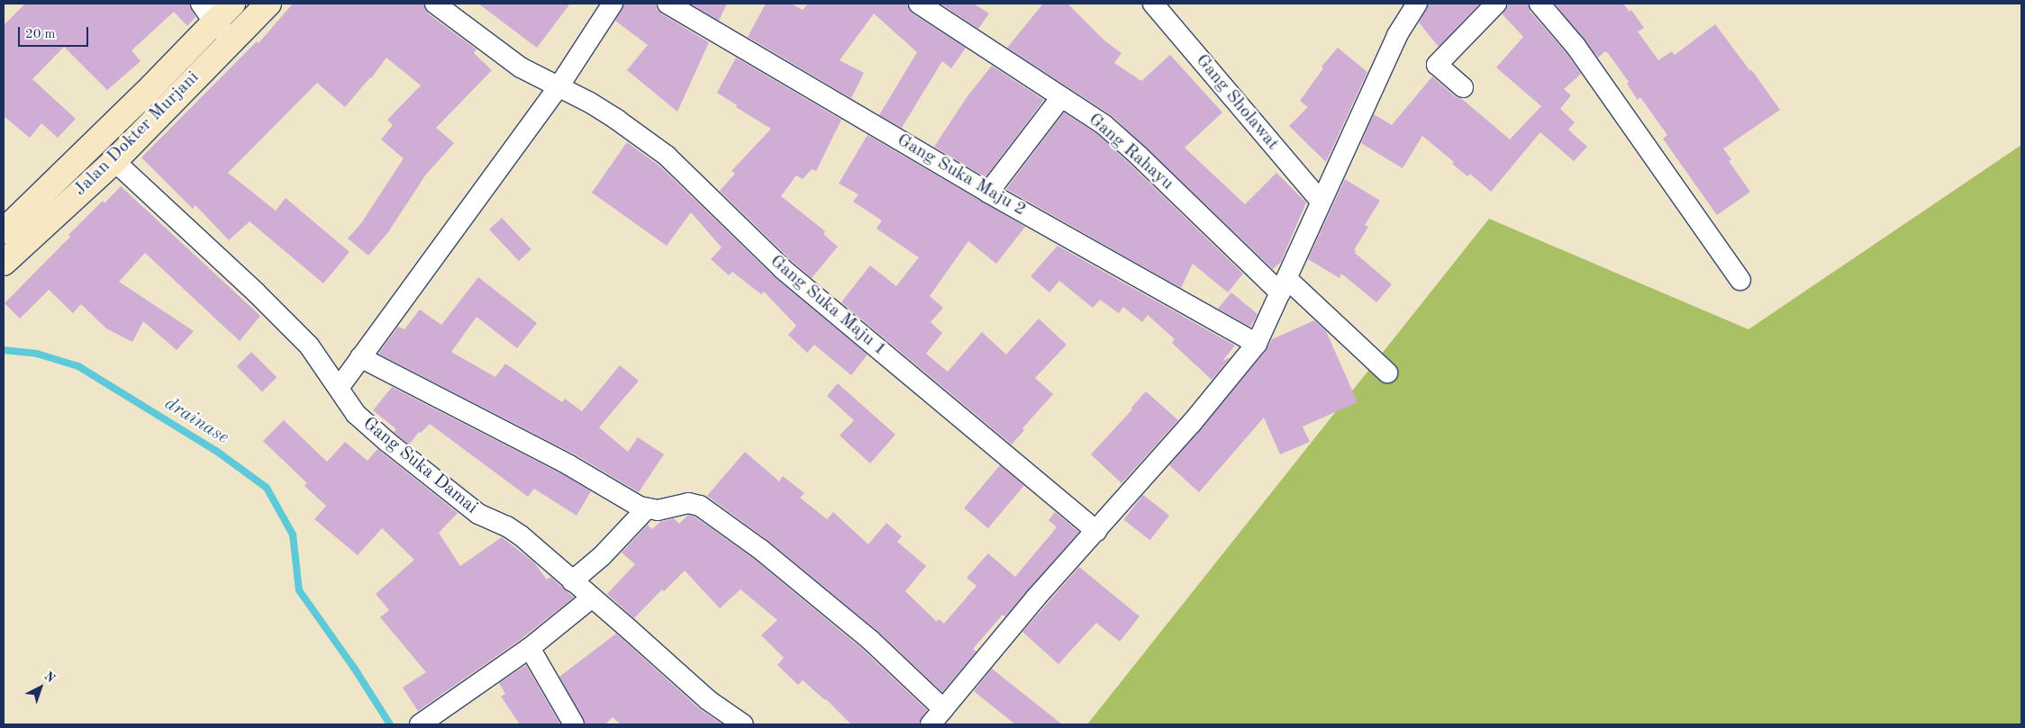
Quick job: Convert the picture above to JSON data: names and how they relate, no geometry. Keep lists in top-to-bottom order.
{
  "streets": {
    "main road": ["Jalan Dokter Murjani"],
    "street": [
      "Gang Sholawat",
      "Gang Rahayu",
      "Gang Suka Maju 2",
      "Gang Suka Maju 1",
      "Gang Suka Damai"
    ]
  },
  "crossings": [
    ["Jalan Dokter Murjani", "Gang Suka Damai"]
  ],
  "water": ["drainase"],
  "scale_bar": "20 m",
  "north": "top right"
}
